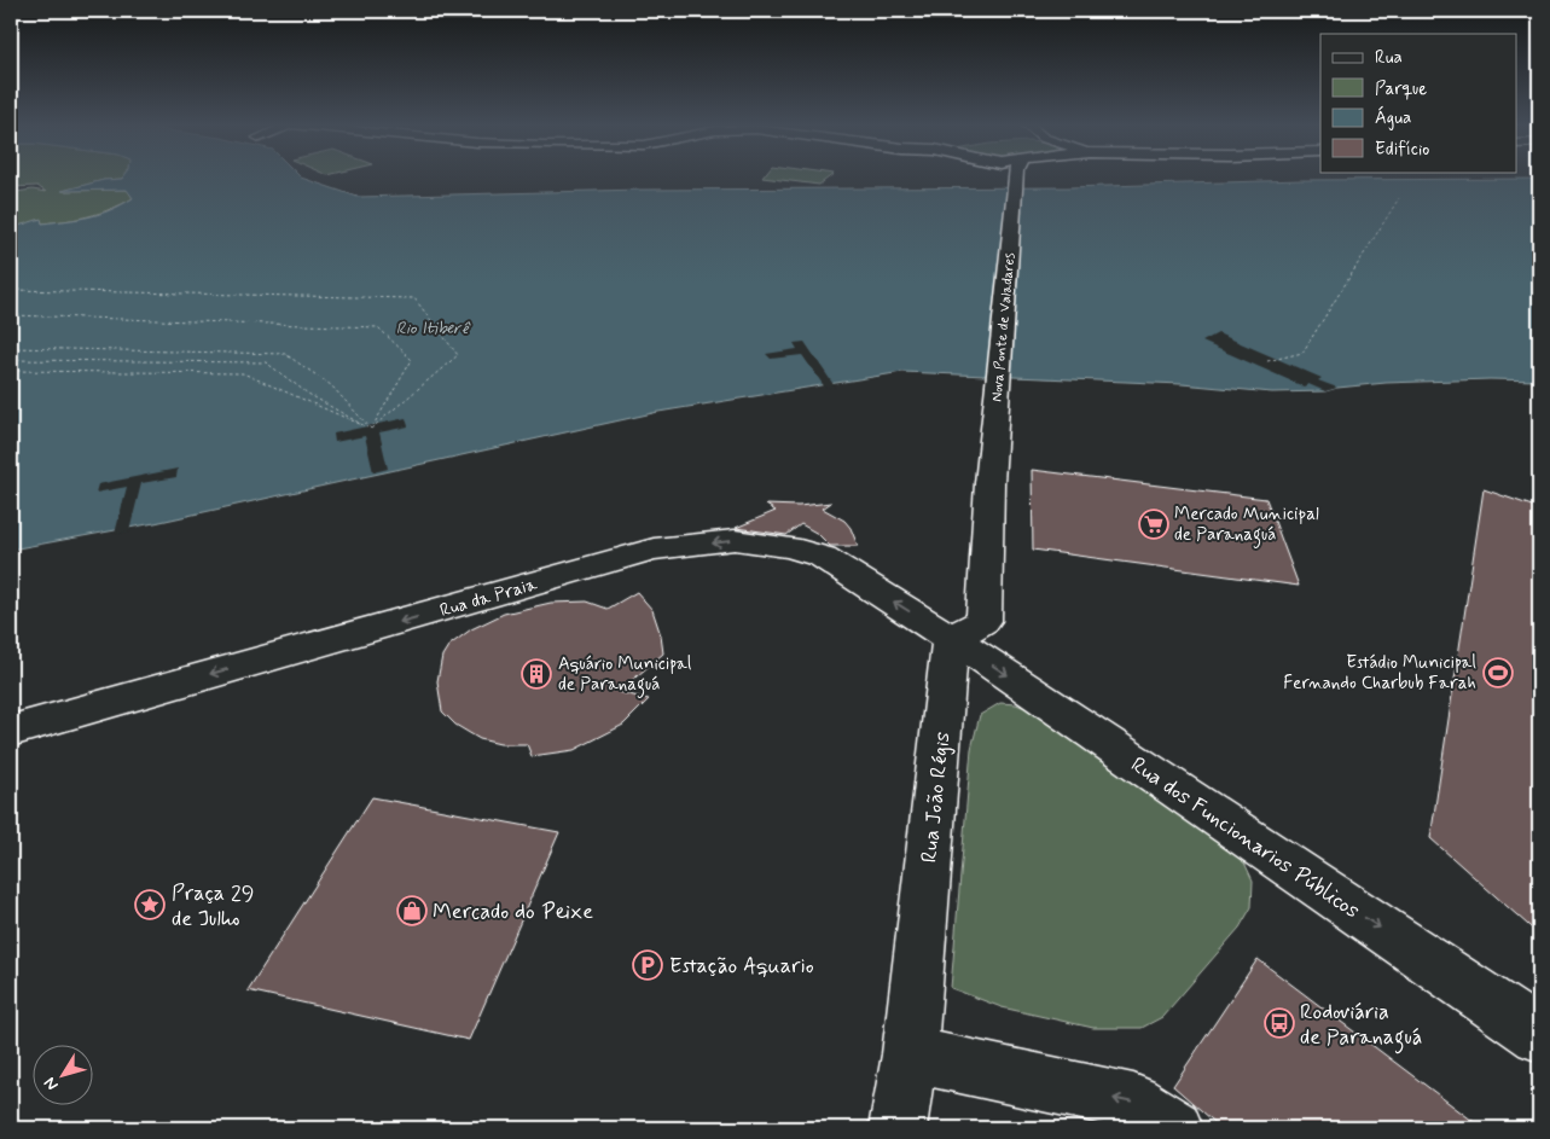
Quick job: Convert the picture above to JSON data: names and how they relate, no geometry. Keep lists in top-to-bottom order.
{
  "streets": {
    "street": [
      "Nova Ponte de Valadares",
      "Rua da Praia",
      "Rua João Régis",
      "Rua dos Funcionarios Públicos"
    ]
  },
  "crossings": [
    ["Nova Ponte de Valadares", "Rua da Praia"],
    ["Nova Ponte de Valadares", "Rua João Régis"],
    ["Nova Ponte de Valadares", "Rua dos Funcionarios Públicos"],
    ["Rua da Praia", "Rua João Régis"],
    ["Rua da Praia", "Rua dos Funcionarios Públicos"],
    ["Rua João Régis", "Rua dos Funcionarios Públicos"]
  ],
  "one_way": ["Rua da Praia", "Rua dos Funcionarios Públicos"],
  "water": ["Rio Itiberê"],
  "places": {
    "supermarket": ["Mercado Municipal de Paranaguá"],
    "sports": ["Estádio Municipal Fernando Charbub Farah"],
    "building": ["Aquário Municipal de Paranaguá"],
    "place": ["Praça 29 de Julho"],
    "shop": ["Mercado do Peixe"],
    "parking": ["Estação Aquario"],
    "bus stop": ["Rodoviária de Paranaguá"]
  },
  "legend": [
    "Rua",
    "Parque",
    "Água",
    "Edifício"
  ],
  "north": "bottom left"
}
